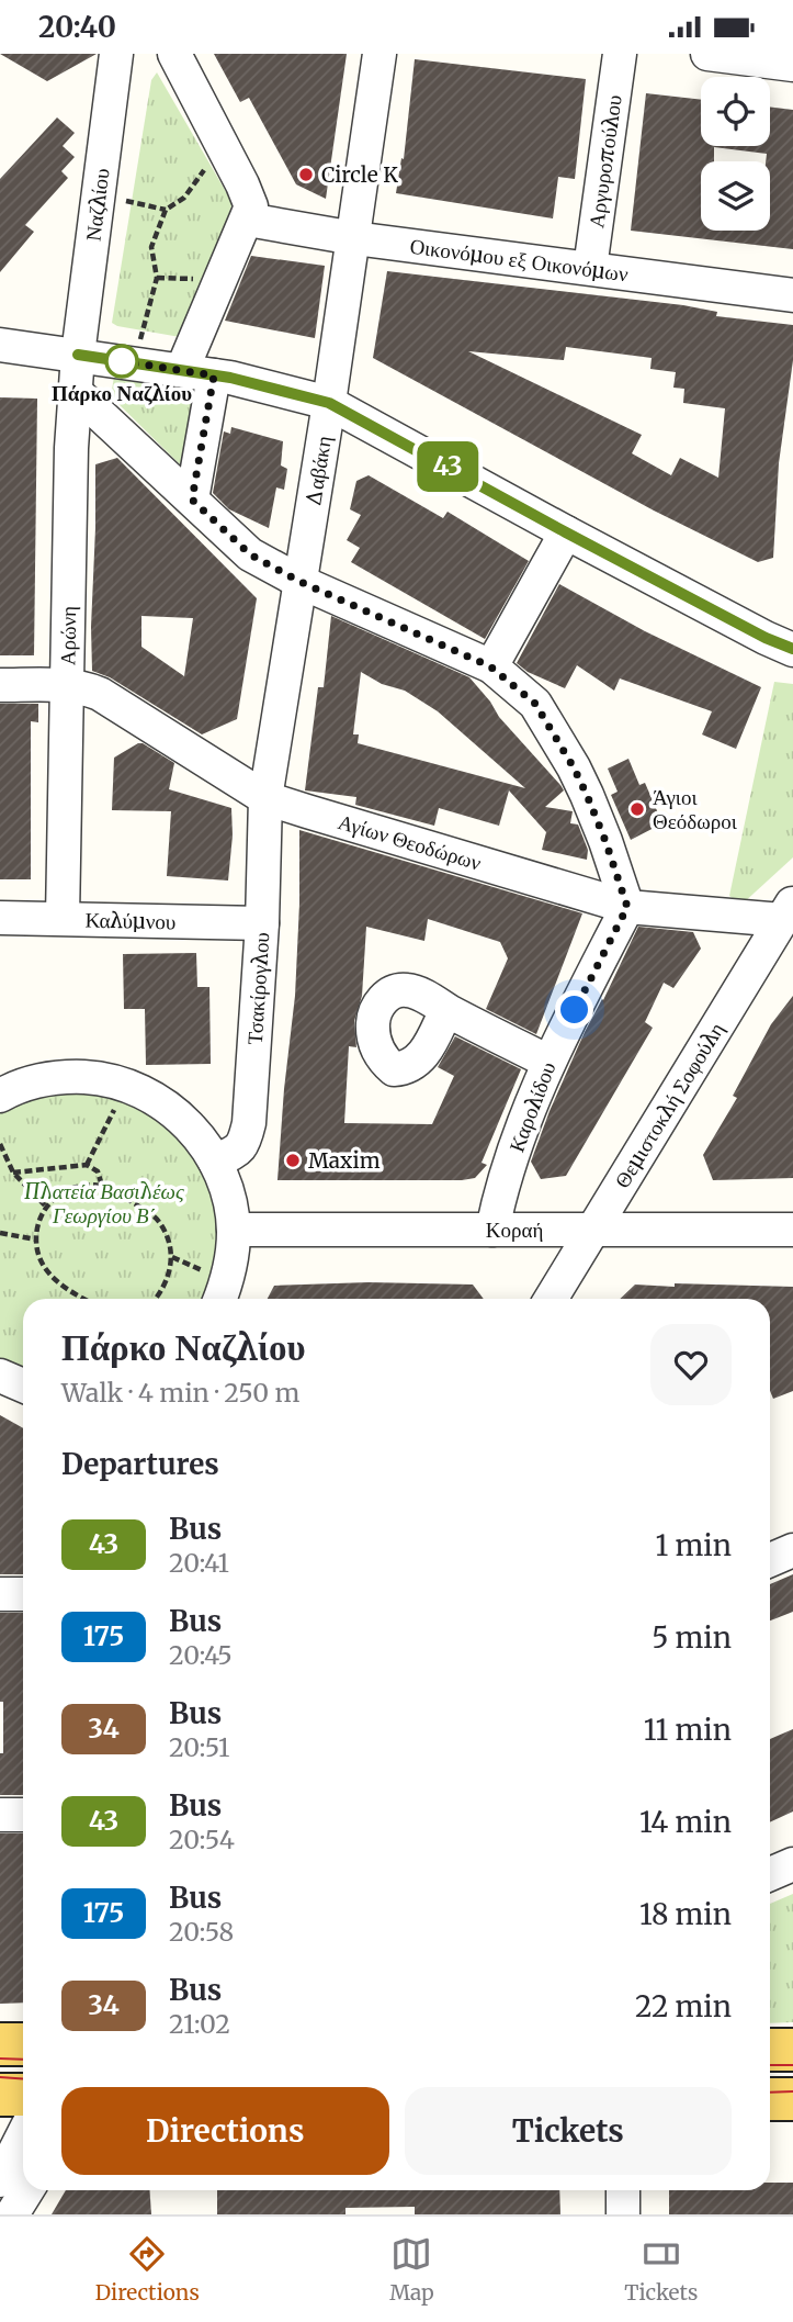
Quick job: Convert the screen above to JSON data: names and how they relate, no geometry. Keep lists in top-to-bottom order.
{
  "streets": {
    "street": [
      "Αργυροπούλου",
      "Ναζλίου",
      "Οικονόμου εξ Οικονόμων",
      "Δαβάκη",
      "Αρώνη",
      "Αγίων Θεοδώρων",
      "Καλύμνου",
      "Τσακίρογλου",
      "Θεμιστοκλή Σοφούλη",
      "Καρολίδου",
      "Κοραή"
    ]
  },
  "crossings": [
    ["Αργυροπούλου", "Οικονόμου εξ Οικονόμων"],
    ["Ναζλίου", "Αρώνη"],
    ["Οικονόμου εξ Οικονόμων", "Δαβάκη"],
    ["Δαβάκη", "Αγίων Θεοδώρων"],
    ["Δαβάκη", "Τσακίρογλου"],
    ["Αρώνη", "Αγίων Θεοδώρων"],
    ["Αρώνη", "Καλύμνου"],
    ["Αγίων Θεοδώρων", "Τσακίρογλου"],
    ["Αγίων Θεοδώρων", "Θεμιστοκλή Σοφούλη"],
    ["Αγίων Θεοδώρων", "Καρολίδου"],
    ["Καλύμνου", "Τσακίρογλου"],
    ["Θεμιστοκλή Σοφούλη", "Κοραή"],
    ["Καρολίδου", "Κοραή"]
  ],
  "parks": ["Πλατεία Βασιλέως Γεωργίου Β΄"],
  "places": [
    "Circle K",
    "Πάρκο Ναζλίου",
    "Άγιοι Θεόδωροι",
    "Maxim"
  ],
  "lines": ["bus line 43"],
  "page": {
    "status": "20:40",
    "on_map": "43",
    "heading": [
      ["Πάρκο Ναζλίου", "Walk · 4 min · 250 m"],
      "Departures"
    ],
    "list": [
      {
        "mark": "43",
        "name": "Bus",
        "note": "20:41",
        "value": "1 min"
      },
      {
        "mark": "175",
        "name": "Bus",
        "note": "20:45",
        "value": "5 min"
      },
      {
        "mark": "34",
        "name": "Bus",
        "note": "20:51",
        "value": "11 min"
      },
      {
        "mark": "43",
        "name": "Bus",
        "note": "20:54",
        "value": "14 min"
      },
      {
        "mark": "175",
        "name": "Bus",
        "note": "20:58",
        "value": "18 min"
      },
      {
        "mark": "34",
        "name": "Bus",
        "note": "21:02",
        "value": "22 min"
      }
    ],
    "buttons": ["Directions", "Tickets"],
    "tabs": ["Directions", "Map", "Tickets"]
  }
}
